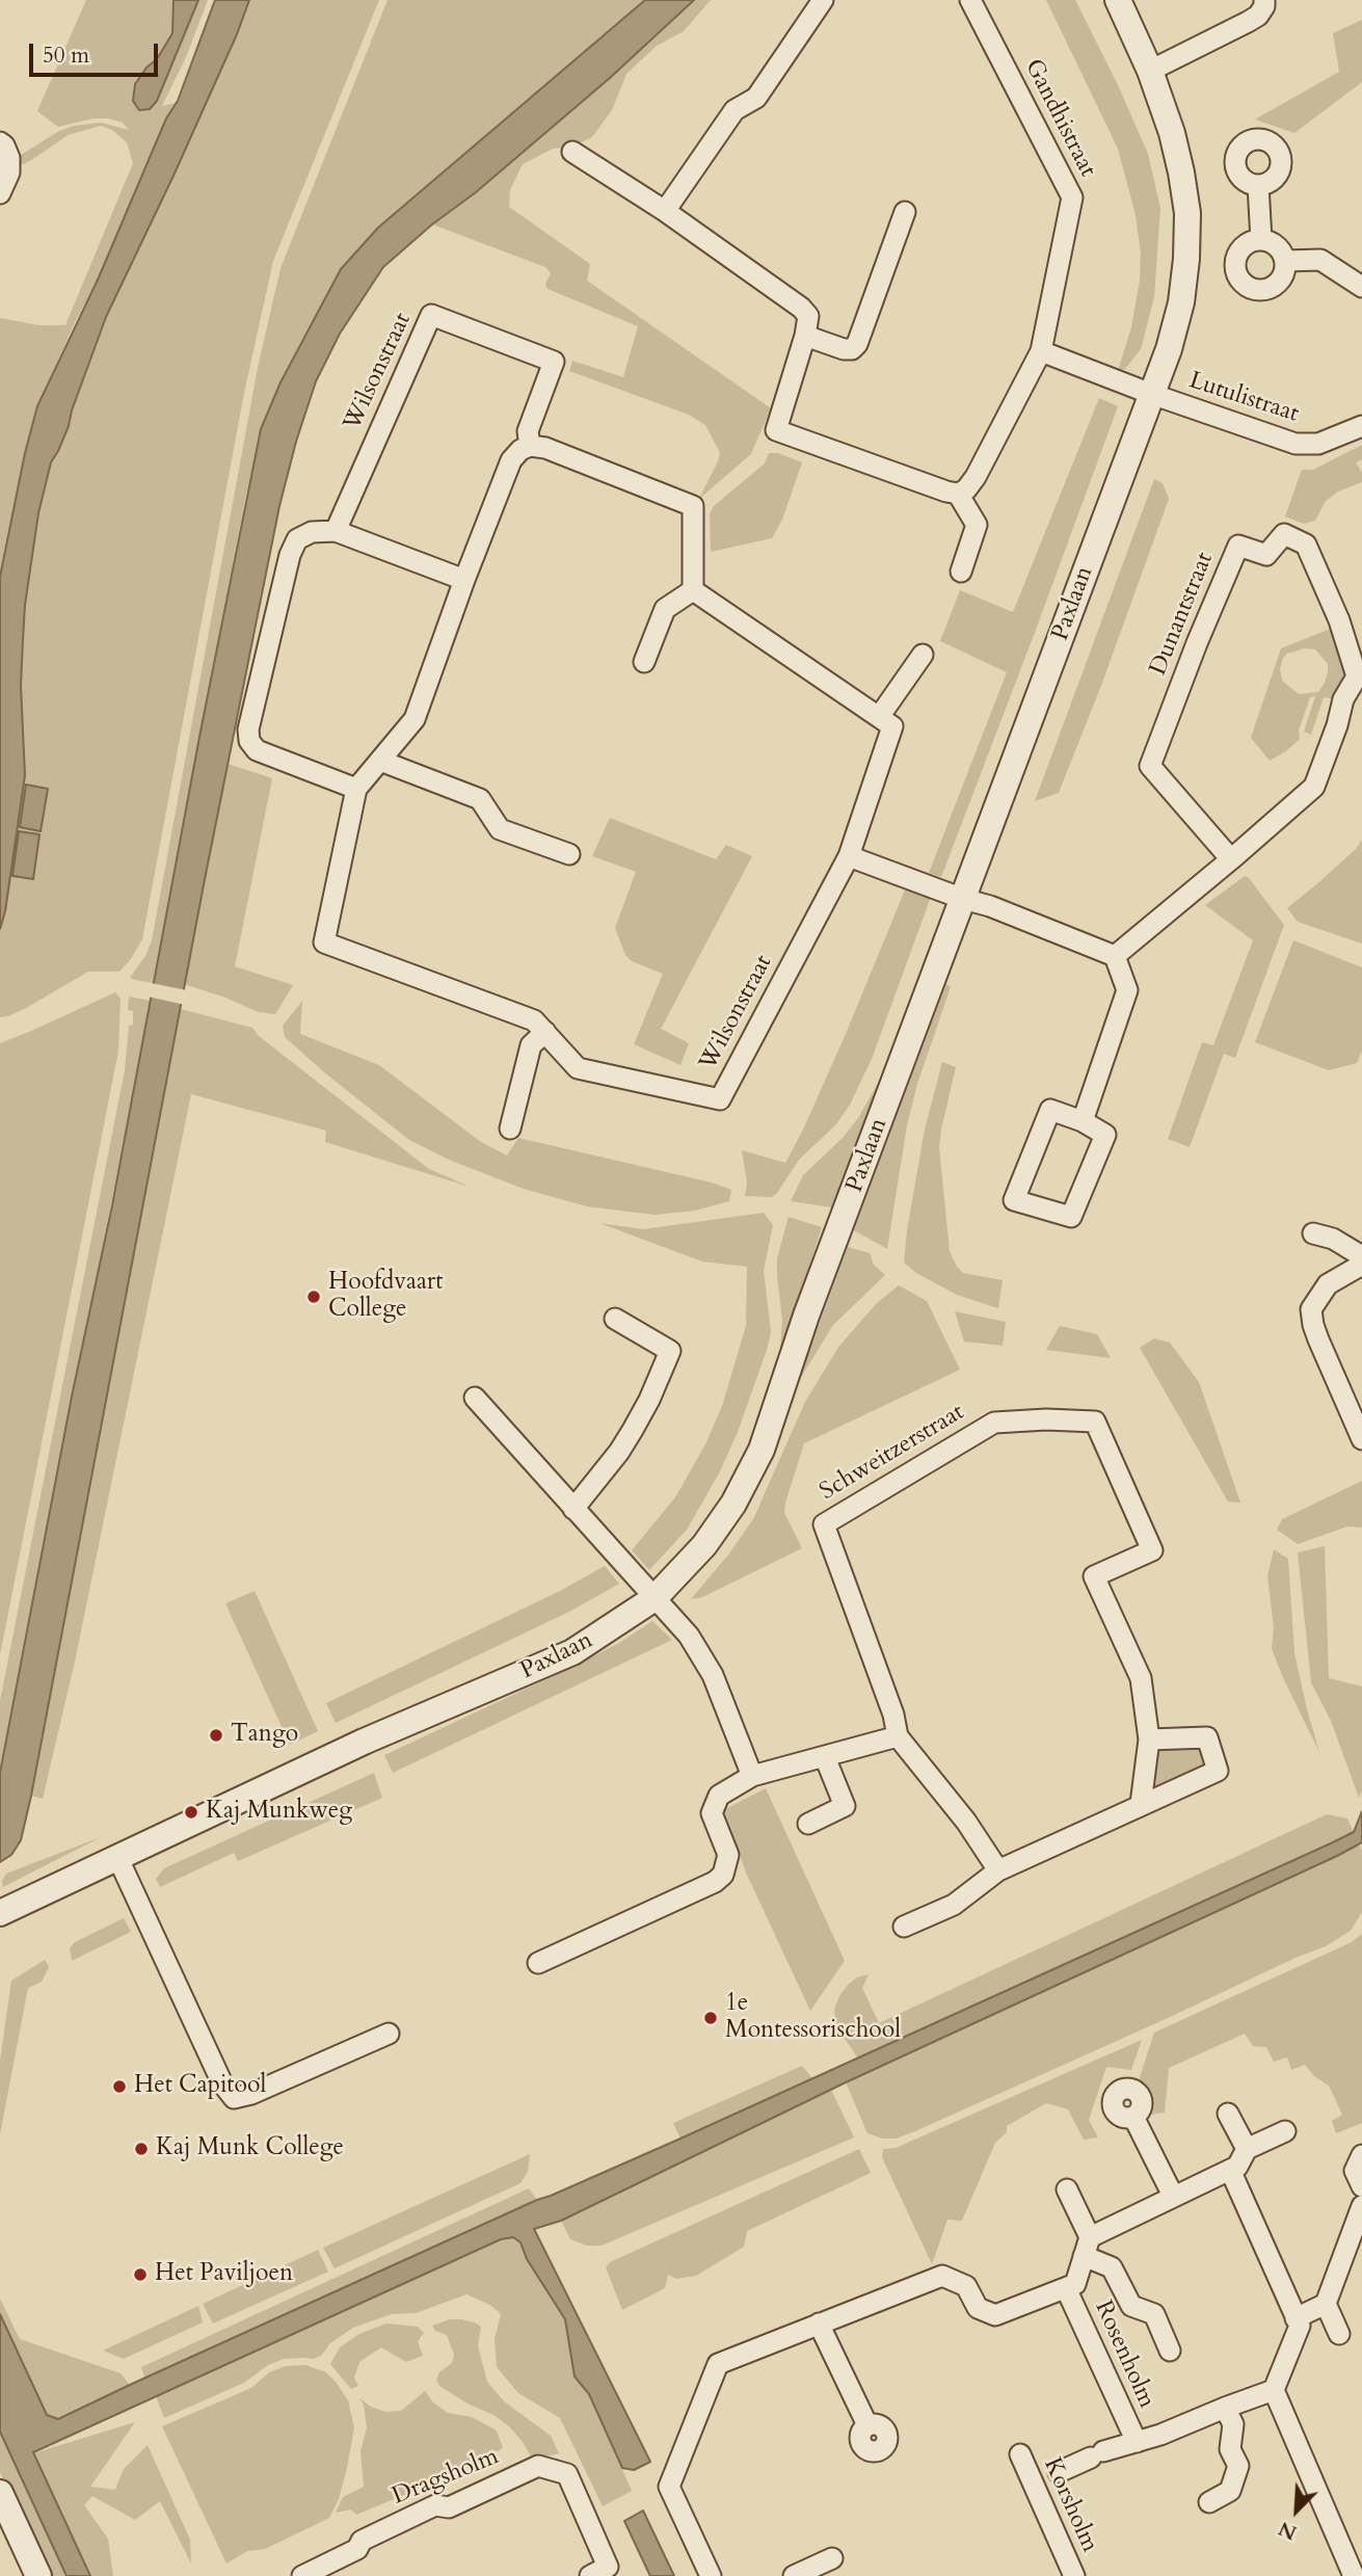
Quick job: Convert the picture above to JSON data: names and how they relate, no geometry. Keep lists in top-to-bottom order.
{
  "streets": {
    "street": [
      "Gandhistraat",
      "Wilsonstraat",
      "Lutulistraat",
      "Paxlaan",
      "Dunantstraat",
      "Schweitzerstraat",
      "Rosenholm",
      "Dragsholm",
      "Korsholm"
    ]
  },
  "crossings": [
    ["Lutulistraat", "Paxlaan"],
    ["Rosenholm", "Korsholm"]
  ],
  "places": [
    "Hoofdvaart College",
    "Tango",
    "Kaj Munkweg",
    "1e Montessorischool",
    "Het Capitool",
    "Kaj Munk College",
    "Het Paviljoen"
  ],
  "scale_bar": "50 m",
  "north": "bottom left"
}
